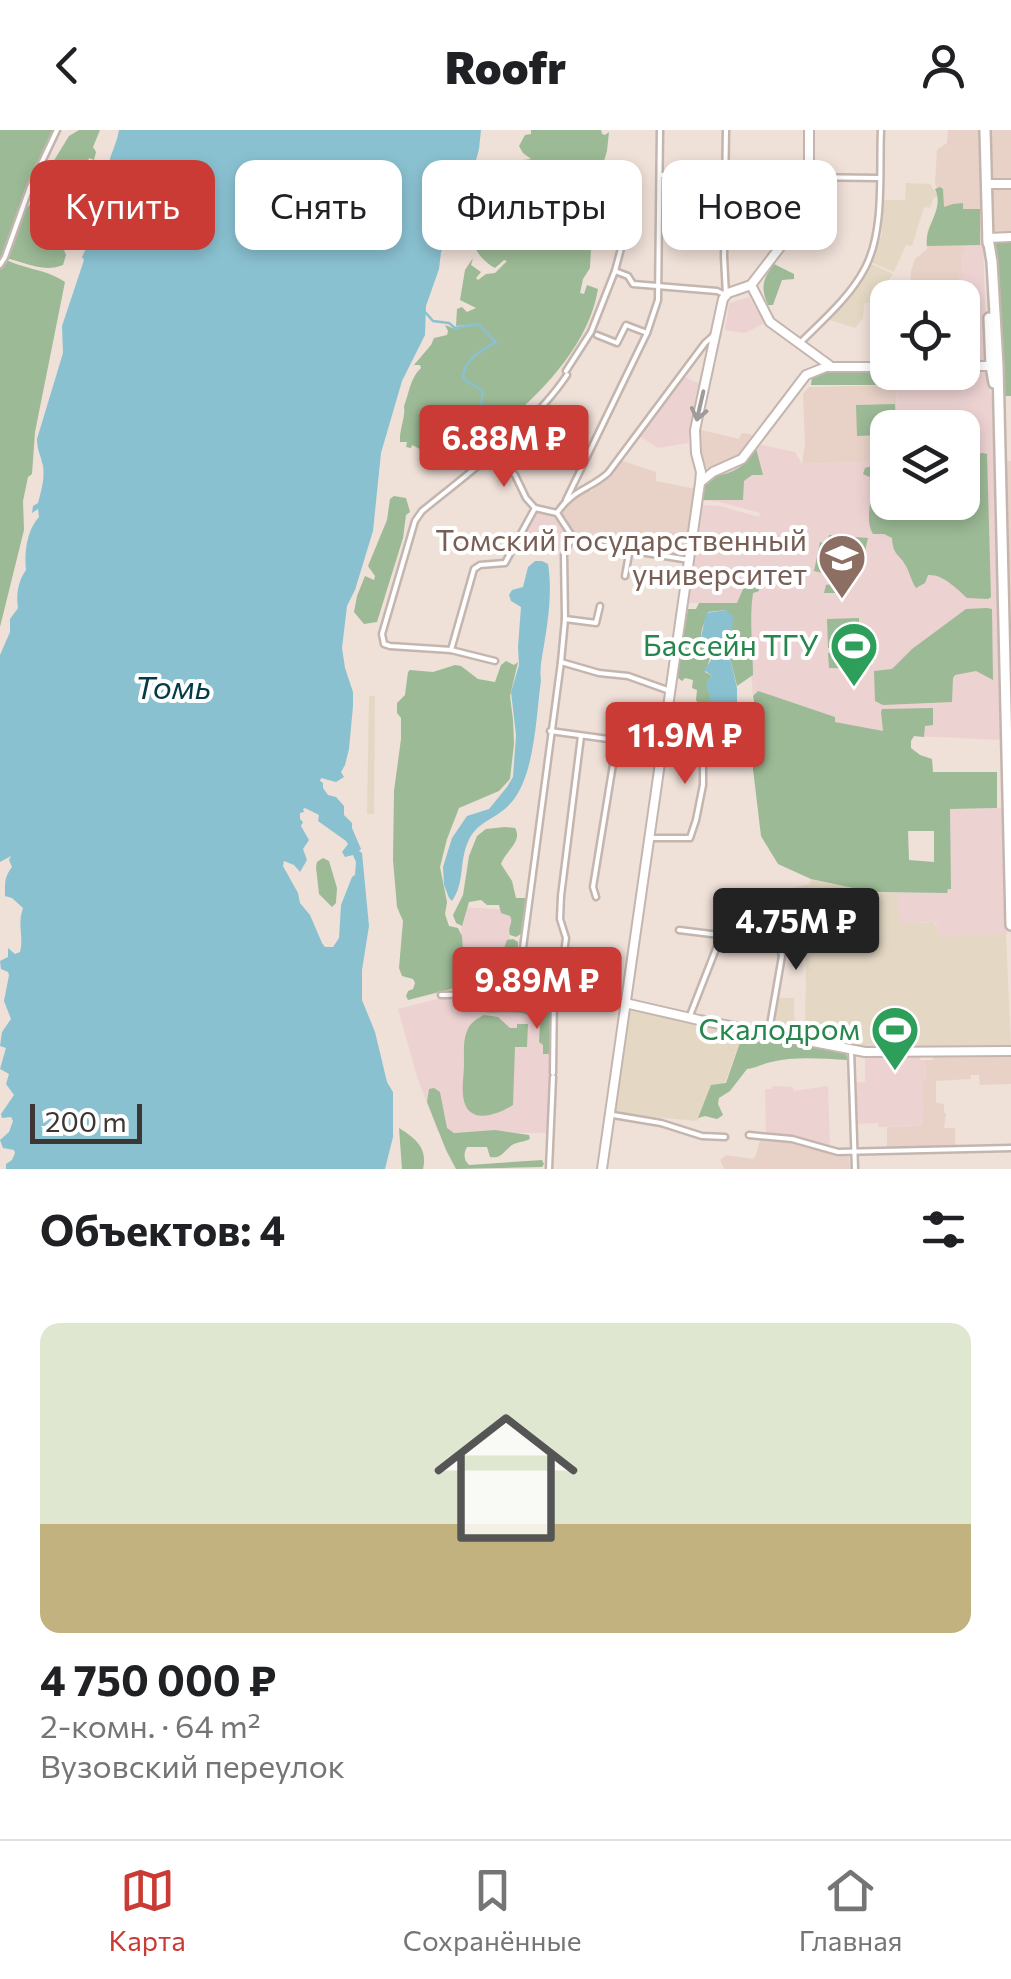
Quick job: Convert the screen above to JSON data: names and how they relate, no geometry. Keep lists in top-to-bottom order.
{
  "water": ["Томь"],
  "places": {
    "school or university": ["Томский государственный университет"],
    "sports": ["Бассейн ТГУ", "Скалодром"]
  },
  "scale_bar": "200 m",
  "page": {
    "header": "Roofr",
    "chip": [
      "Купить",
      "Снять",
      "Фильтры",
      "Новое"
    ],
    "price": [
      "6.88M ₽",
      "11.9M ₽",
      "4.75M ₽",
      "9.89M ₽"
    ],
    "scale": "200 m",
    "heading": "Объектов: 4",
    "list": [
      {
        "name": "4 750 000 ₽",
        "note": "2-комн. · 64 m² · Вузовский переулок"
      }
    ],
    "tabs": ["Карта", "Сохранённые", "Главная"]
  }
}
